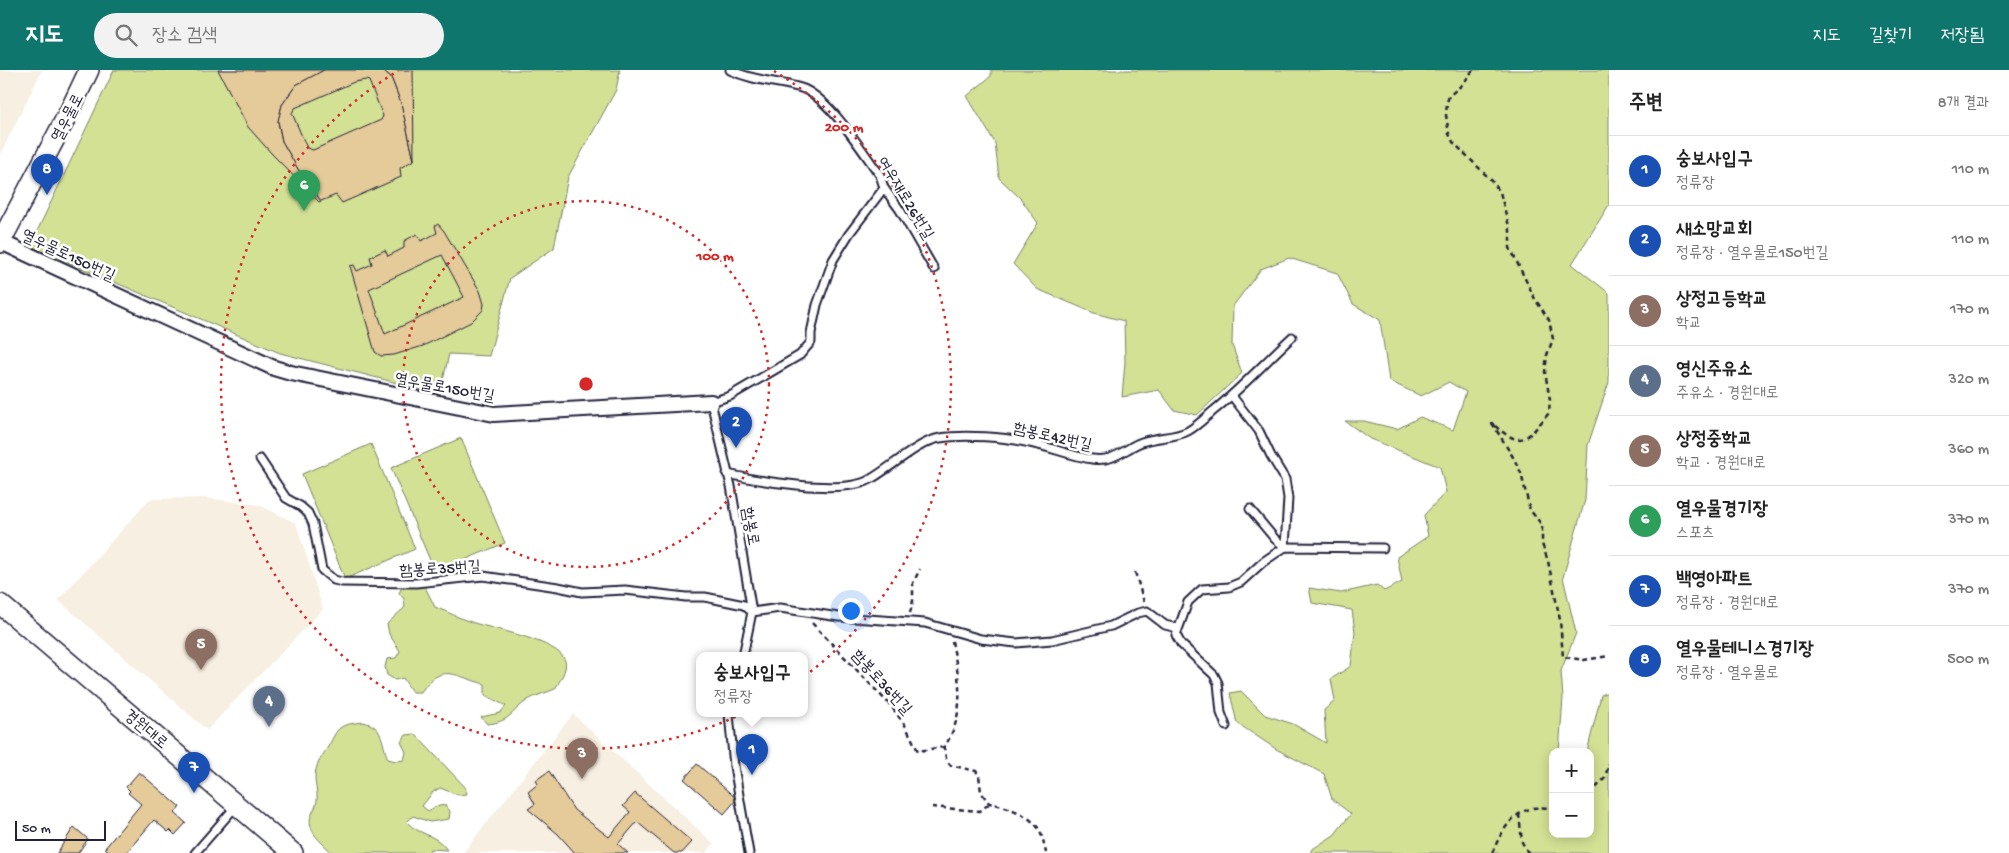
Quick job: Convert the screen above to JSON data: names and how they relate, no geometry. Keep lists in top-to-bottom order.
{
  "streets": {
    "main road": ["열우물로", "경원대로"],
    "street": ["열우물로150번길"],
    "lane": [
      "여우재로26번길",
      "함봉로42번길",
      "함봉로",
      "함봉로35번길"
    ],
    "path": ["함봉로36번길"]
  },
  "crossings": [
    ["열우물로", "열우물로150번길"],
    ["여우재로26번길", "열우물로150번길"],
    ["열우물로150번길", "함봉로"],
    ["함봉로42번길", "함봉로"],
    ["함봉로", "함봉로35번길"]
  ],
  "scale_bar": "50 m",
  "page": {
    "header": "지도",
    "search": "장소 검색",
    "nav": ["지도", "길찾기", "저장됨"],
    "heading": ["주변", "8개 결과"],
    "list": [
      {
        "mark": "1",
        "name": "숭보사입구",
        "note": "정류장",
        "value": "110 m"
      },
      {
        "mark": "2",
        "name": "새소망교회",
        "note": "정류장 · 열우물로150번길",
        "value": "110 m"
      },
      {
        "mark": "3",
        "name": "상정고등학교",
        "note": "학교",
        "value": "170 m"
      },
      {
        "mark": "4",
        "name": "영신주유소",
        "note": "주유소 · 경원대로",
        "value": "320 m"
      },
      {
        "mark": "5",
        "name": "상정중학교",
        "note": "학교 · 경원대로",
        "value": "360 m"
      },
      {
        "mark": "6",
        "name": "열우물경기장",
        "note": "스포츠",
        "value": "370 m"
      },
      {
        "mark": "7",
        "name": "백영아파트",
        "note": "정류장 · 경원대로",
        "value": "370 m"
      },
      {
        "mark": "8",
        "name": "열우물테니스경기장",
        "note": "정류장 · 열우물로",
        "value": "500 m"
      }
    ],
    "pins": [
      "8",
      "6",
      "2",
      "5",
      "4",
      "1",
      "3",
      "7"
    ],
    "popup": ["숭보사입구", "정류장"],
    "map_buttons": ["+", "−"],
    "scale": "50 m"
  },
  "rings": ["200 m", "100 m"]
}
